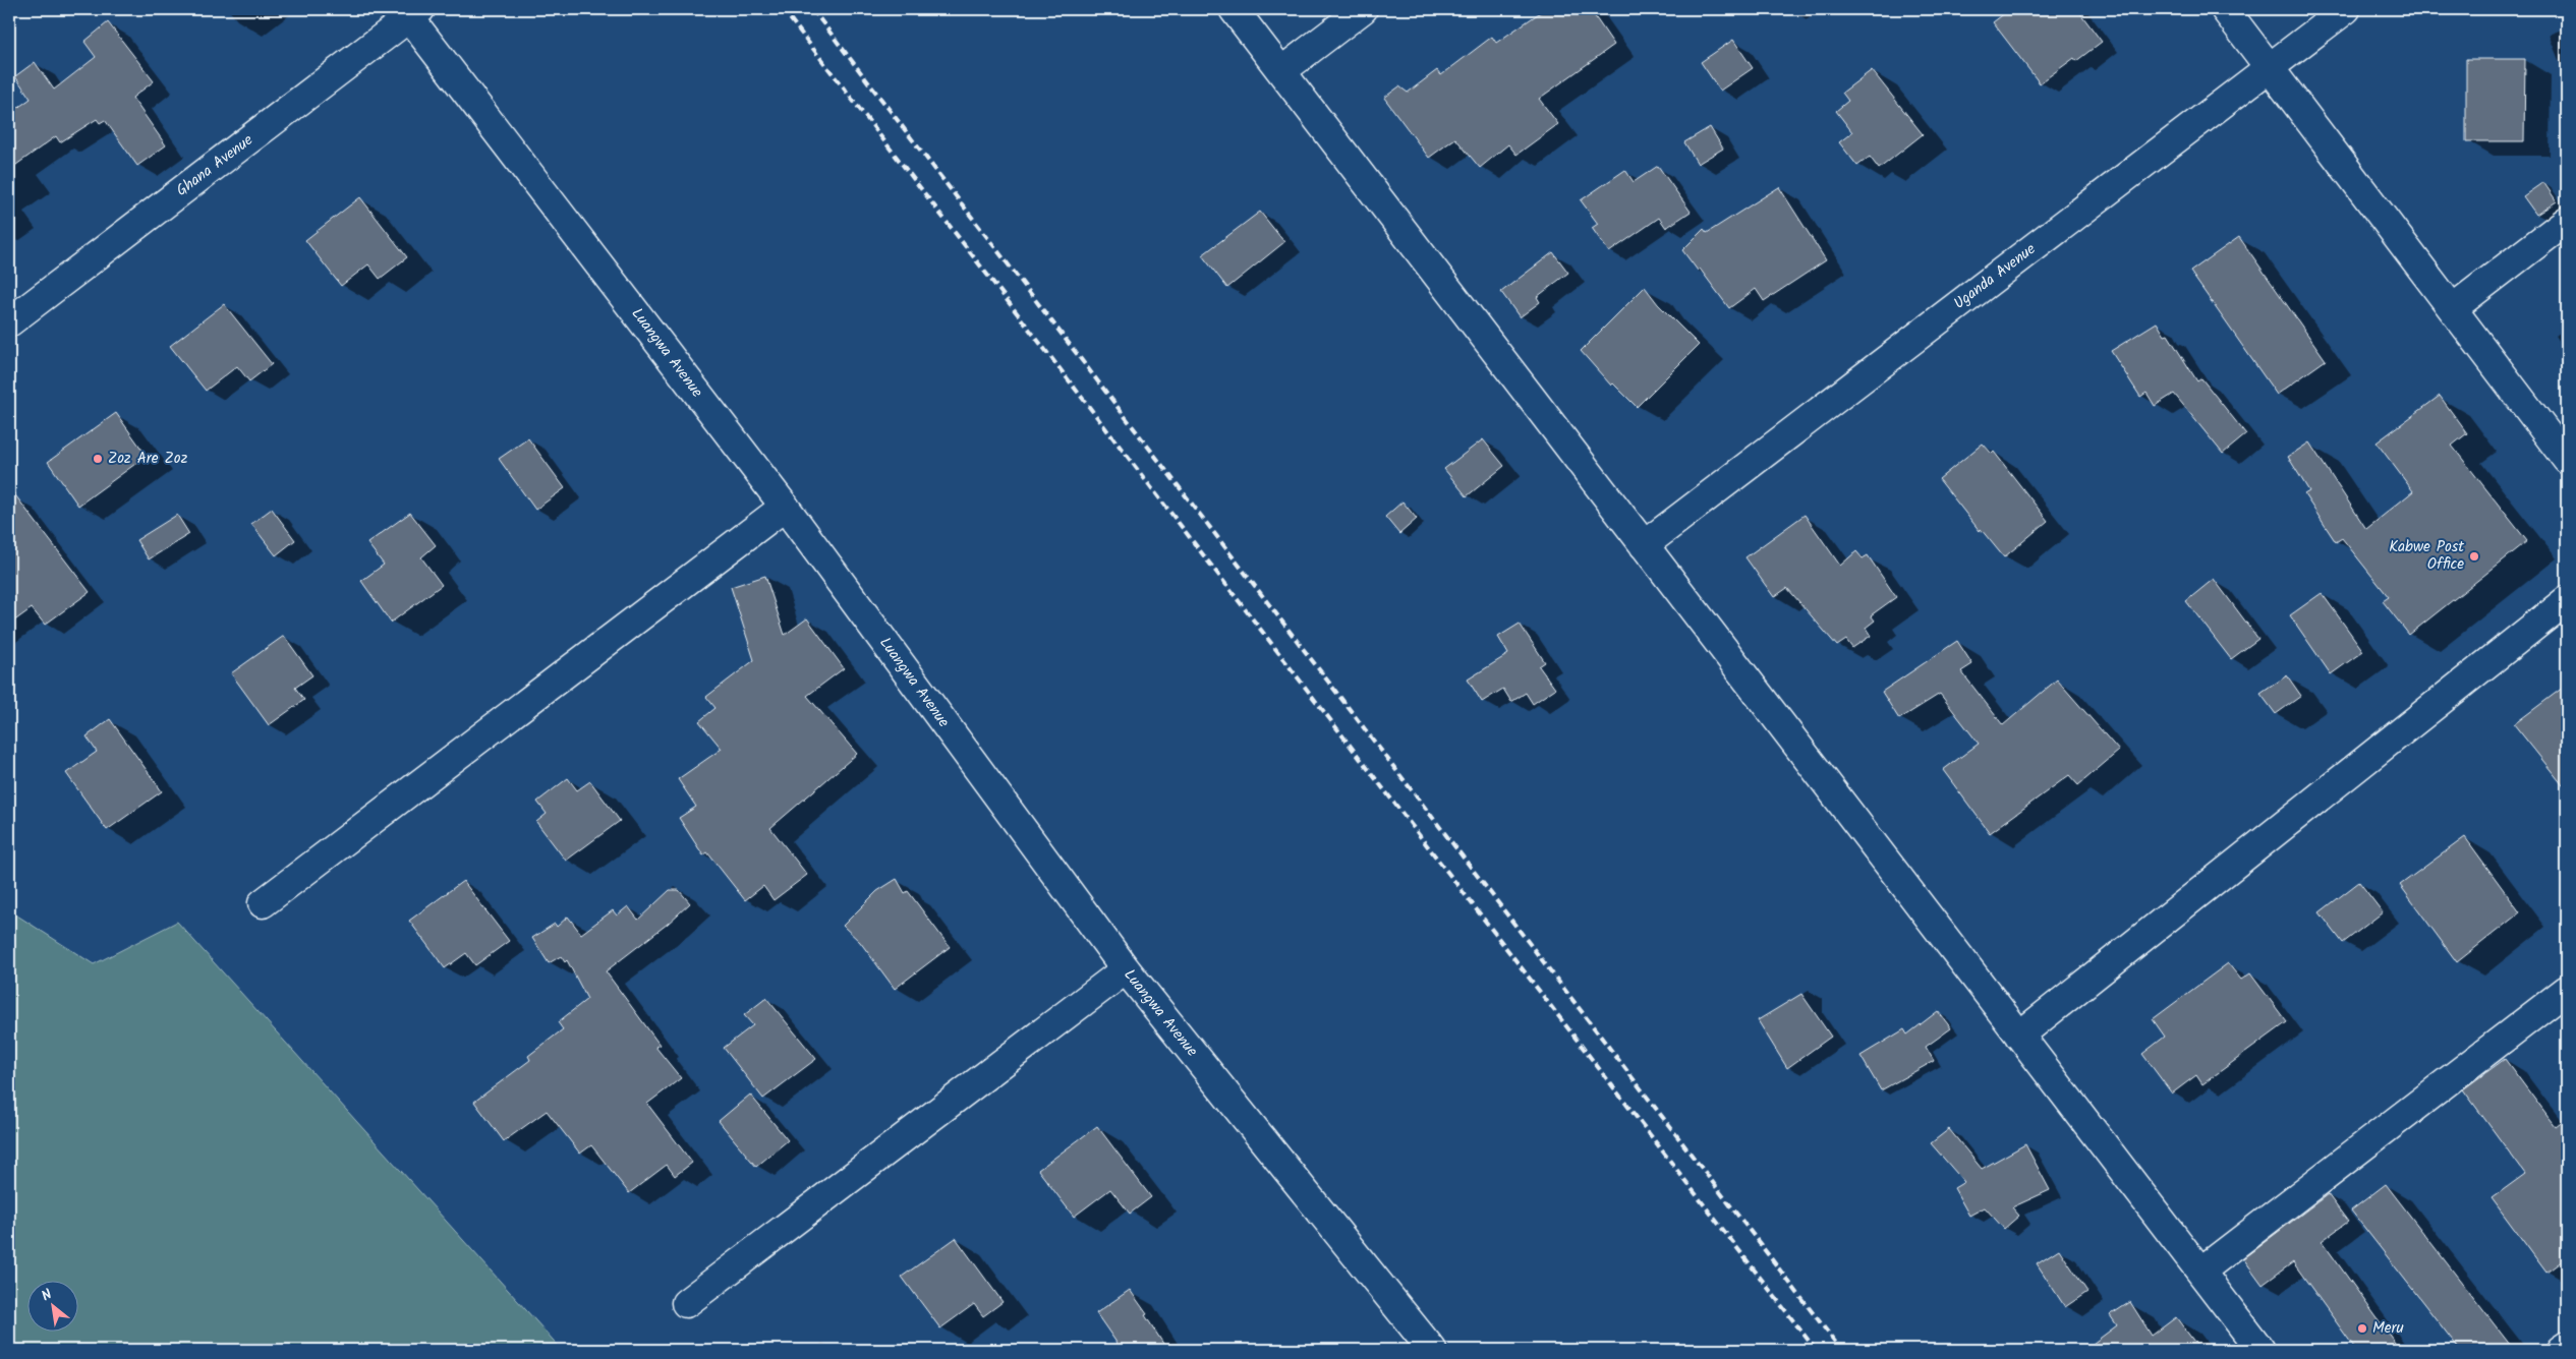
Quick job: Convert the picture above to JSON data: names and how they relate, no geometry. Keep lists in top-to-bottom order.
{
  "streets": {
    "main road": ["Ghana Avenue", "Uganda Avenue", "Luangwa Avenue"]
  },
  "crossings": [
    ["Ghana Avenue", "Luangwa Avenue"]
  ],
  "places": ["Zoz Are Zoz", "Kabwe Post Office", "Meru"],
  "north": "top left"
}
